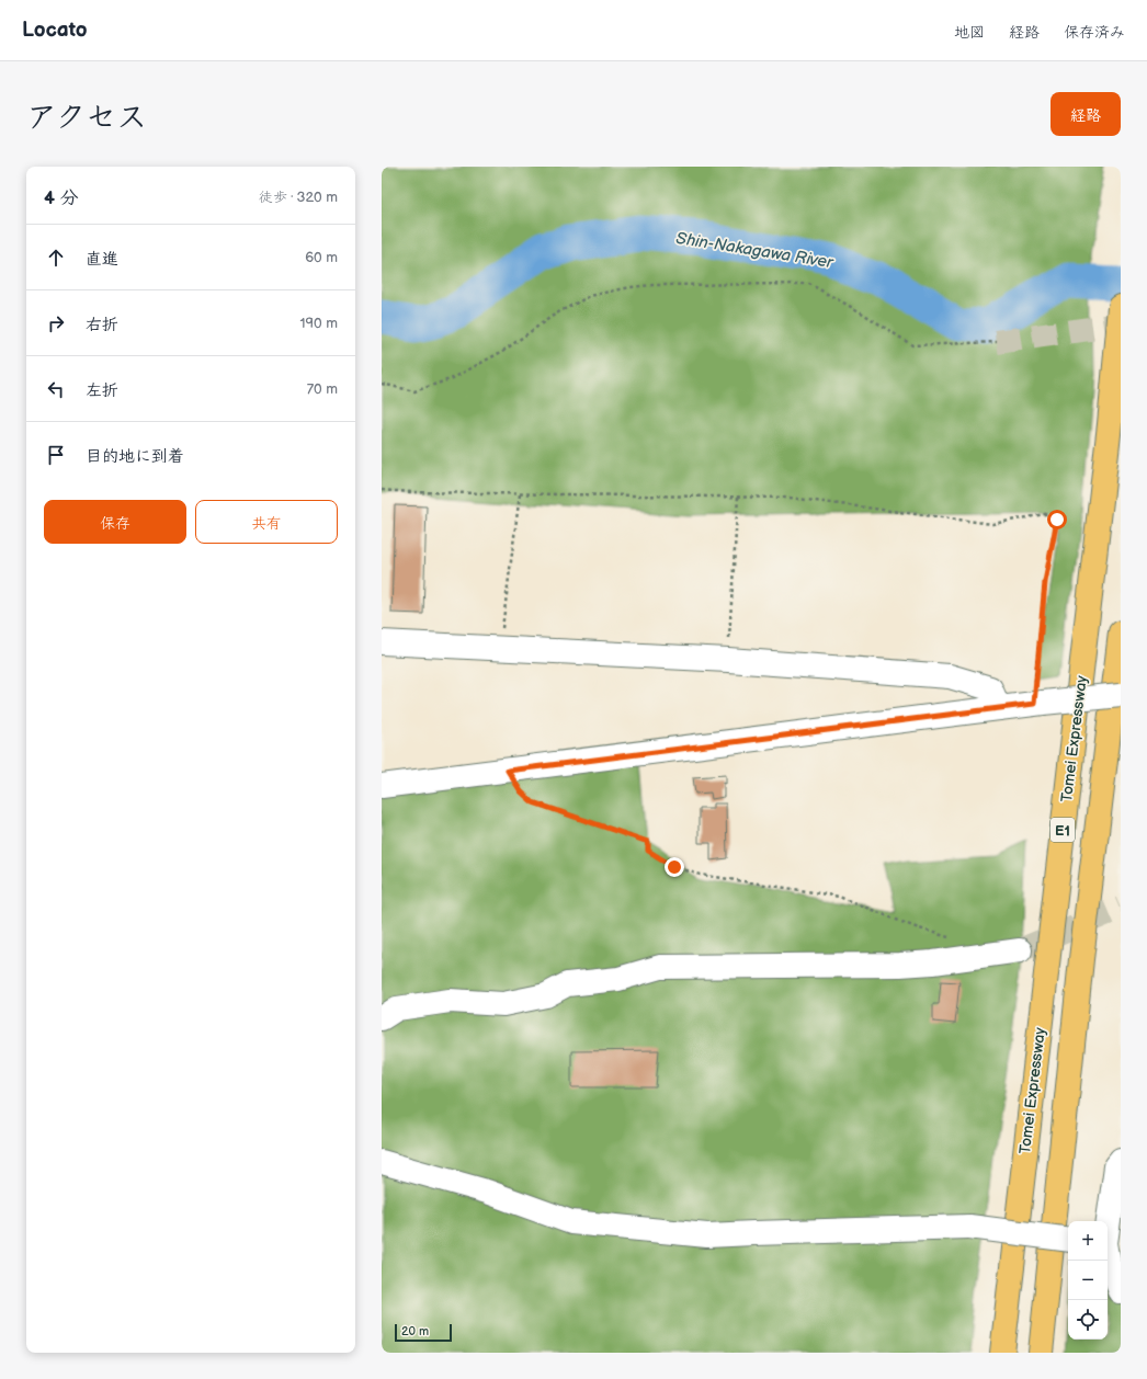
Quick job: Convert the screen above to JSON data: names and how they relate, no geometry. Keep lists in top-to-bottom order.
{
  "streets": {
    "highway": ["Tomei Expressway", "E1"]
  },
  "water": ["Shin-Nakagawa River"],
  "scale_bar": "20 m",
  "page": {
    "header": "Locato",
    "nav": ["地図", "経路", "保存済み"],
    "title": "アクセス",
    "buttons": [
      "経路",
      ["保存", "共有"]
    ],
    "heading": ["4 分", "徒歩 · 320 m"],
    "list": [
      ["直進", "60 m"],
      ["右折", "190 m"],
      ["左折", "70 m"],
      "目的地に到着"
    ],
    "map_buttons": ["+", "−"],
    "scale": "20 m"
  }
}
